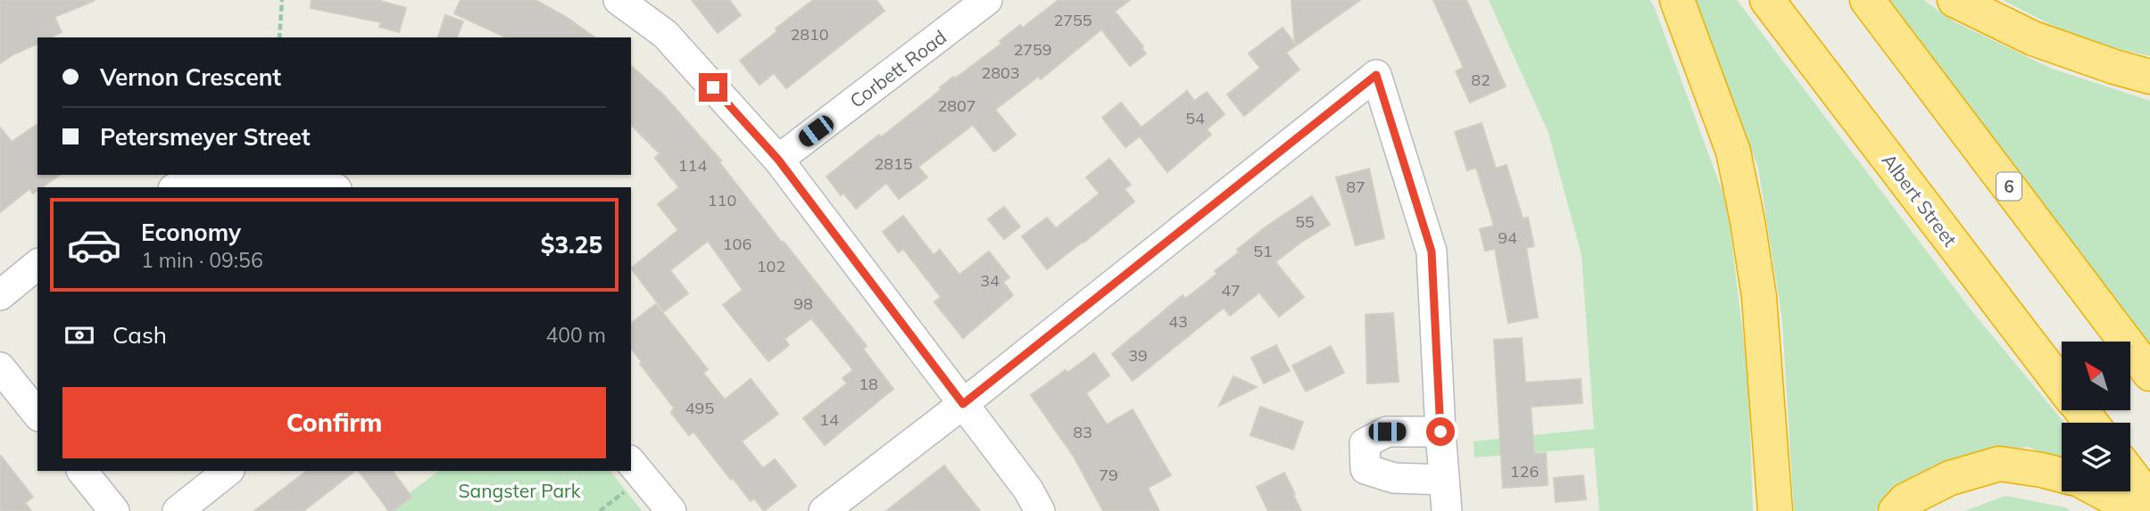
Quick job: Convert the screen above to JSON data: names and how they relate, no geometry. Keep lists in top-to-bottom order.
{
  "streets": {
    "highway": ["6", "Albert Street"],
    "street": ["Corbett Road"]
  },
  "parks": ["Sangster Park"],
  "house_numbers": [
    "2755",
    "2810",
    "2759",
    "2803",
    "82",
    "2807",
    "54",
    "2815",
    "114",
    "87",
    "110",
    "55",
    "94",
    "106",
    "51",
    "102",
    "34",
    "47",
    "98",
    "43",
    "39",
    "18",
    "495",
    "14",
    "83",
    "126",
    "79"
  ],
  "north": "top left",
  "page": {
    "banner": ["Vernon Crescent", "Petersmeyer Street"],
    "list": [
      {
        "name": "Economy",
        "note": "1 min · 09:56",
        "value": "$3.25"
      }
    ],
    "pay": ["Cash", "400 m"],
    "buttons": "Confirm"
  }
}
